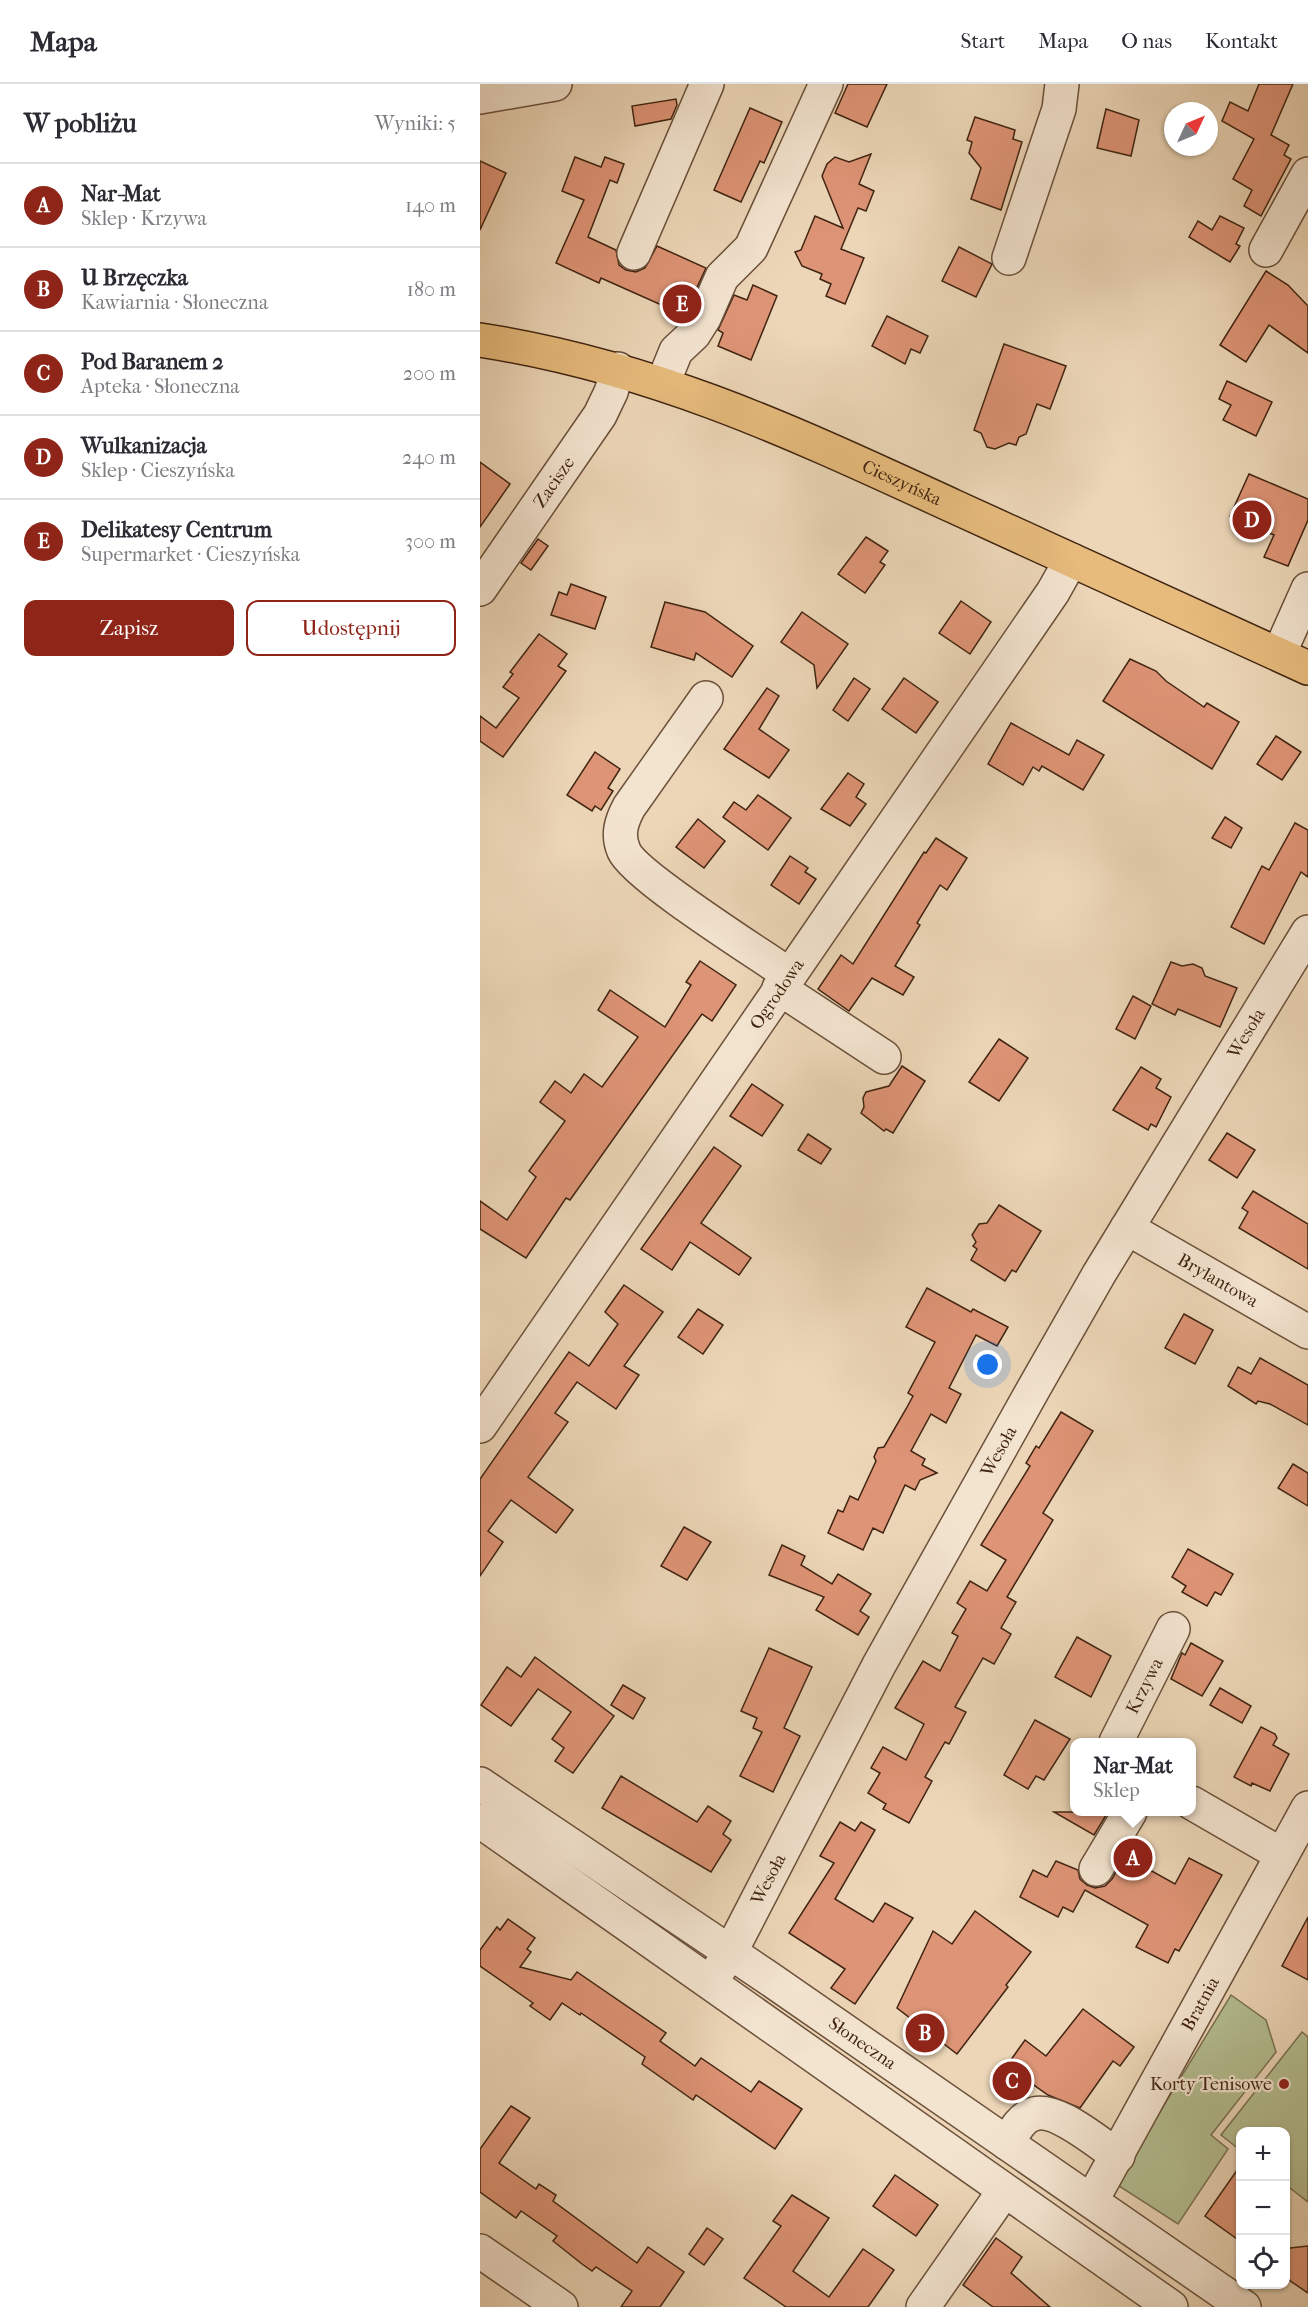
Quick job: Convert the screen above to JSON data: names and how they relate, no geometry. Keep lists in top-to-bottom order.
{
  "streets": {
    "main road": ["Cieszyńska"],
    "street": [
      "Zacisze",
      "Ogrodowa",
      "Wesoła",
      "Brylantowa",
      "Krzywa",
      "Bratnia",
      "Słoneczna"
    ]
  },
  "crossings": [
    ["Zacisze", "Cieszyńska"],
    ["Cieszyńska", "Ogrodowa"],
    ["Wesoła", "Brylantowa"],
    ["Wesoła", "Słoneczna"],
    ["Bratnia", "Słoneczna"]
  ],
  "places": ["Korty Tenisowe"],
  "north": "top right",
  "page": {
    "header": "Mapa",
    "nav": [
      "Start",
      "Mapa",
      "O nas",
      "Kontakt"
    ],
    "heading": ["W pobliżu", "Wyniki: 5"],
    "list": [
      {
        "mark": "A",
        "name": "Nar-Mat",
        "note": "Sklep · Krzywa",
        "value": "140 m"
      },
      {
        "mark": "B",
        "name": "U Brzęczka",
        "note": "Kawiarnia · Słoneczna",
        "value": "180 m"
      },
      {
        "mark": "C",
        "name": "Pod Baranem 2",
        "note": "Apteka · Słoneczna",
        "value": "200 m"
      },
      {
        "mark": "D",
        "name": "Wulkanizacja",
        "note": "Sklep · Cieszyńska",
        "value": "240 m"
      },
      {
        "mark": "E",
        "name": "Delikatesy Centrum",
        "note": "Supermarket · Cieszyńska",
        "value": "300 m"
      }
    ],
    "pins": [
      "E",
      "D",
      "A",
      "B",
      "C"
    ],
    "buttons": ["Zapisz", "Udostępnij"],
    "popup": ["Nar-Mat", "Sklep"],
    "map_buttons": ["+", "−"]
  }
}
